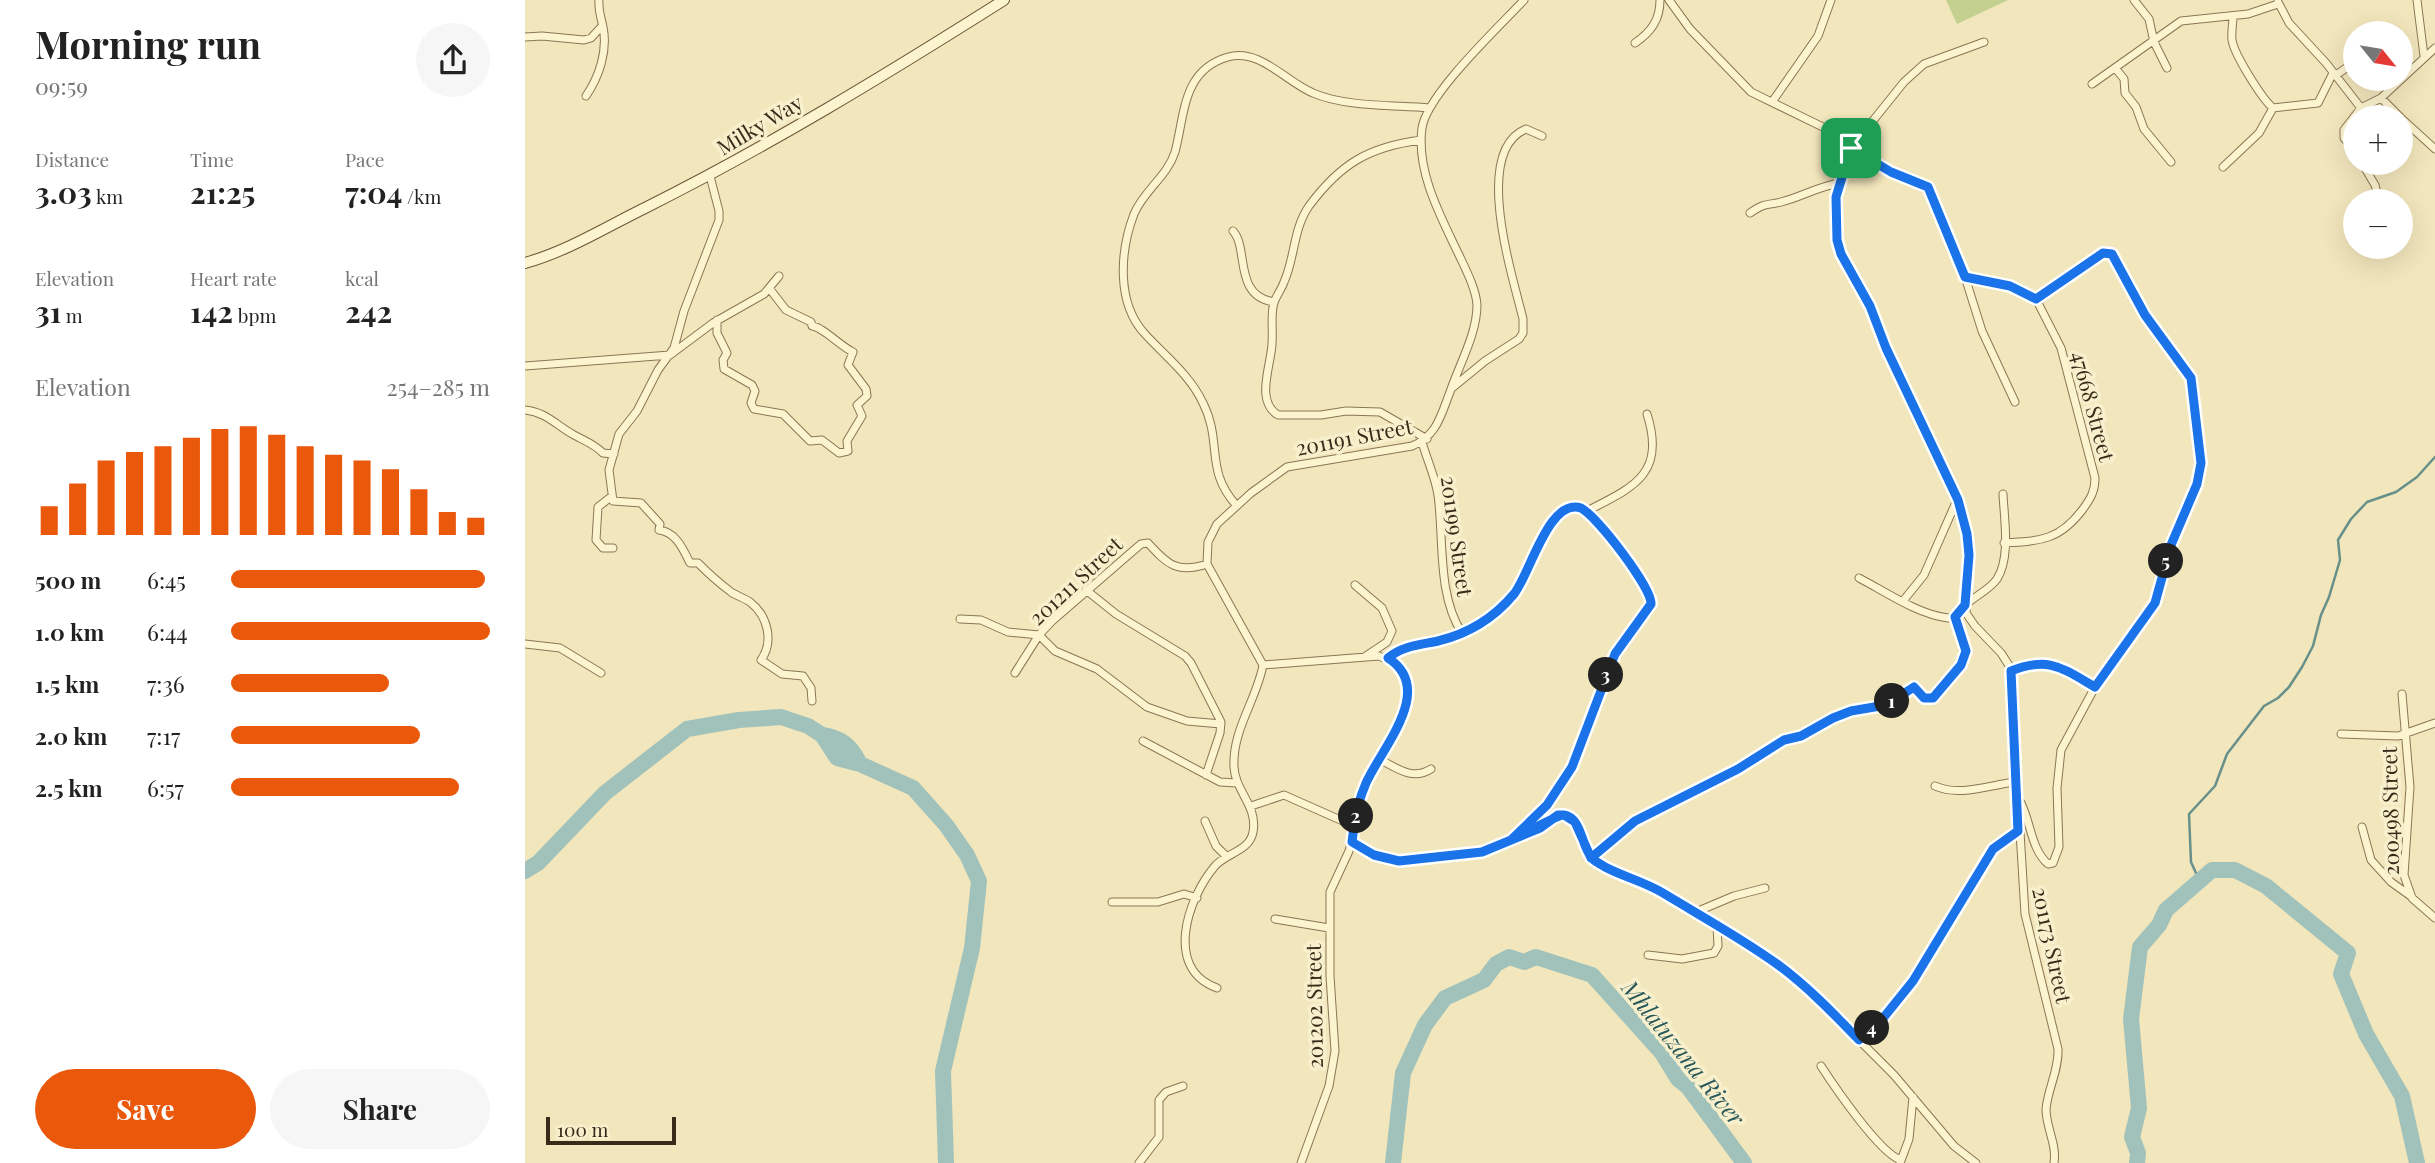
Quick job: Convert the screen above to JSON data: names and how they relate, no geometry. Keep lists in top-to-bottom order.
{
  "streets": {
    "street": [
      "Milky Way",
      "47668 Street",
      "201191 Street",
      "201199 Street",
      "201211 Street",
      "200498 Street",
      "201173 Street",
      "201202 Street"
    ]
  },
  "crossings": [
    ["201191 Street", "201199 Street"],
    ["201191 Street", "201211 Street"]
  ],
  "water": ["Mhlatuzana River"],
  "scale_bar": "100 m",
  "north": "bottom right",
  "page": {
    "heading": ["Morning run", "09:59"],
    "map_buttons": ["+", "−"],
    "stats": [
      ["Distance", "3.03 km"],
      ["Time", "21:25"],
      ["Pace", "7:04 /km"],
      ["Elevation", "31 m"],
      ["Heart rate", "142 bpm"],
      ["kcal", "242"]
    ],
    "chart": ["Elevation", "254–285 m"],
    "pins": [
      "5",
      "3",
      "1",
      "2",
      "4"
    ],
    "list": [
      {
        "name": "500 m",
        "note": "6:45"
      },
      {
        "name": "1.0 km",
        "note": "6:44"
      },
      {
        "name": "1.5 km",
        "note": "7:36"
      },
      {
        "name": "2.0 km",
        "note": "7:17"
      },
      {
        "name": "2.5 km",
        "note": "6:57"
      }
    ],
    "buttons": ["Save", "Share"],
    "scale": "100 m"
  }
}
